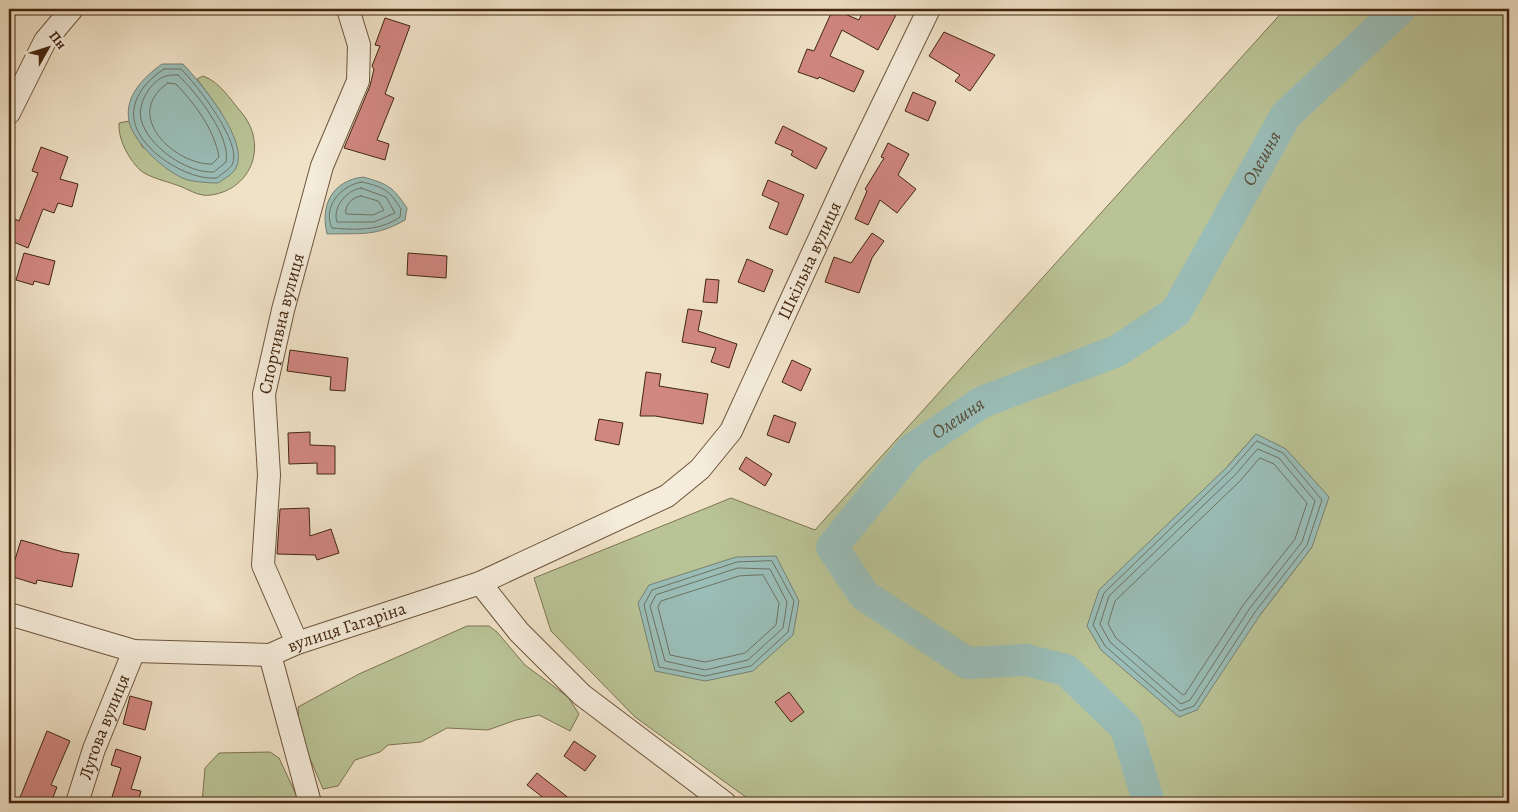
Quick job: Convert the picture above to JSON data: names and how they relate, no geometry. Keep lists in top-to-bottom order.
{
  "streets": {
    "street": [
      "Шкільна вулиця",
      "Спортивна вулиця",
      "вулиця Гагаріна",
      "Лугова вулиця"
    ]
  },
  "crossings": [
    ["Шкільна вулиця", "вулиця Гагаріна"],
    ["Спортивна вулиця", "вулиця Гагаріна"],
    ["вулиця Гагаріна", "Лугова вулиця"]
  ],
  "water": ["Олешня"],
  "north": "top right"
}
